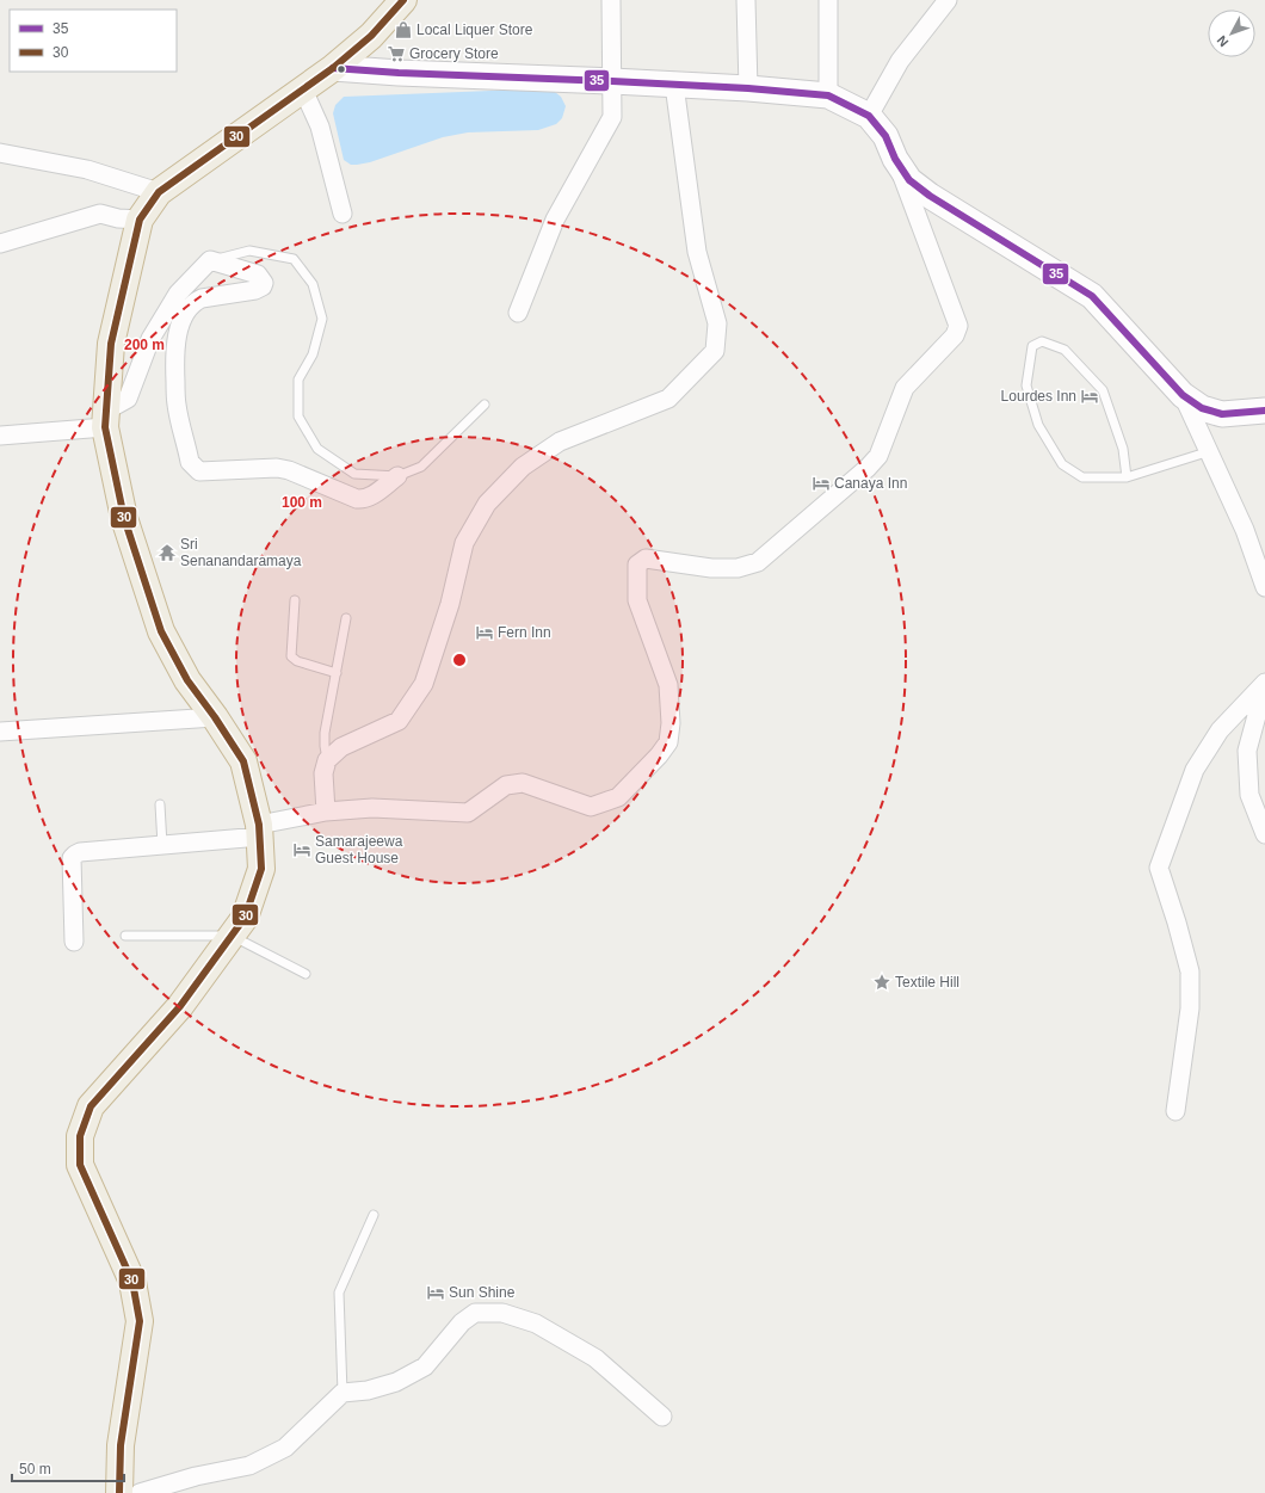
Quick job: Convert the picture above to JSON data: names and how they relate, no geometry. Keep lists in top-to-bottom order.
{
  "places": {
    "shop": ["Local Liquer Store"],
    "supermarket": ["Grocery Store"],
    "hotel": [
      "Lourdes Inn",
      "Canaya Inn",
      "Fern Inn",
      "Samarajeewa Guest House",
      "Sun Shine"
    ],
    "temple": ["Sri Senanandaramaya"],
    "place": ["Textile Hill"]
  },
  "lines": ["transit line 30", "transit line 35"],
  "legend": ["35", "30"],
  "scale_bar": "50 m",
  "north": "bottom left",
  "rings": ["200 m", "100 m"]
}
